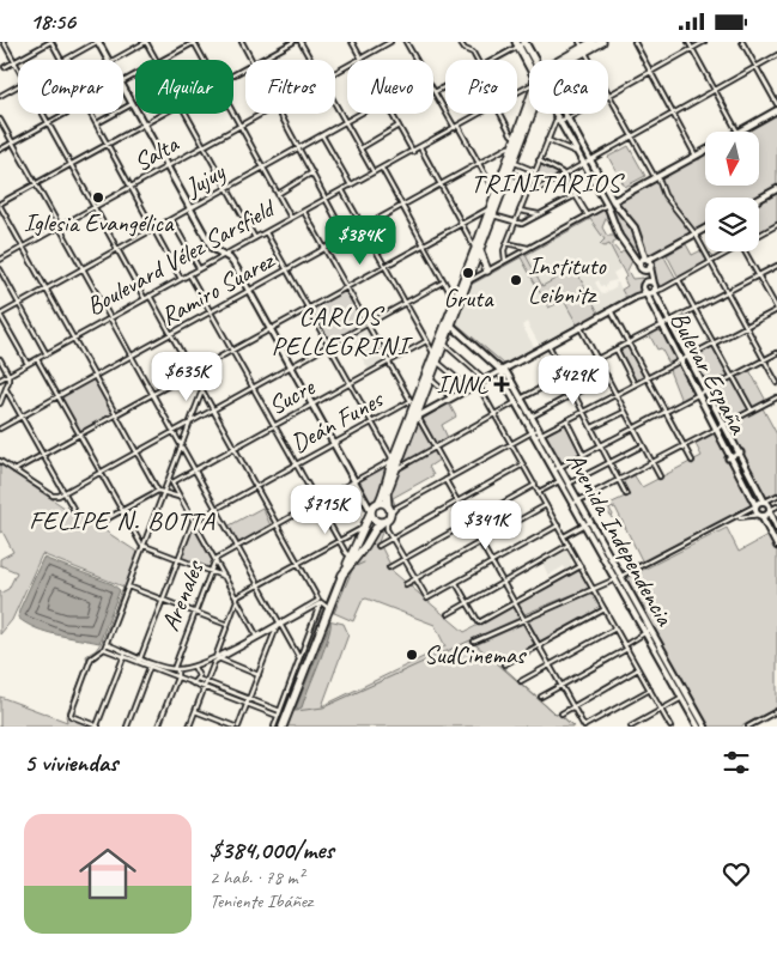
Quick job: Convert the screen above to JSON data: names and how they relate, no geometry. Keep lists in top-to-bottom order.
{
  "streets": {
    "highway": ["Boulevard Vélez Sarsfield"],
    "main road": ["Bulevar España", "Deán Funes", "Avenida Independencia"],
    "street": [
      "Salta",
      "Jujuy",
      "Ramiro Suarez",
      "Sucre",
      "Arenales"
    ]
  },
  "crossings": [
    ["Bulevar España", "Deán Funes"],
    ["Deán Funes", "Avenida Independencia"]
  ],
  "districts": ["TRINITARIOS", "CARLOS PELLEGRINI", "FELIPE N. BOTTA"],
  "places": {
    "other": [
      "Iglesia Evangélica",
      "Gruta",
      "Instituto Leibnitz",
      "SudCinemas"
    ],
    "health": ["INNC"]
  },
  "north": "bottom",
  "page": {
    "status": "18:56",
    "chip": [
      "Comprar",
      "Alquilar",
      "Filtros",
      "Nuevo",
      "Piso",
      "Casa"
    ],
    "price": [
      "$384K",
      "$635K",
      "$429K",
      "$715K",
      "$341K"
    ],
    "heading": "5 viviendas",
    "list": [
      {
        "name": "$384,000/mes",
        "note": "2 hab. · 78 m² · Teniente Ibáñez"
      }
    ]
  }
}
